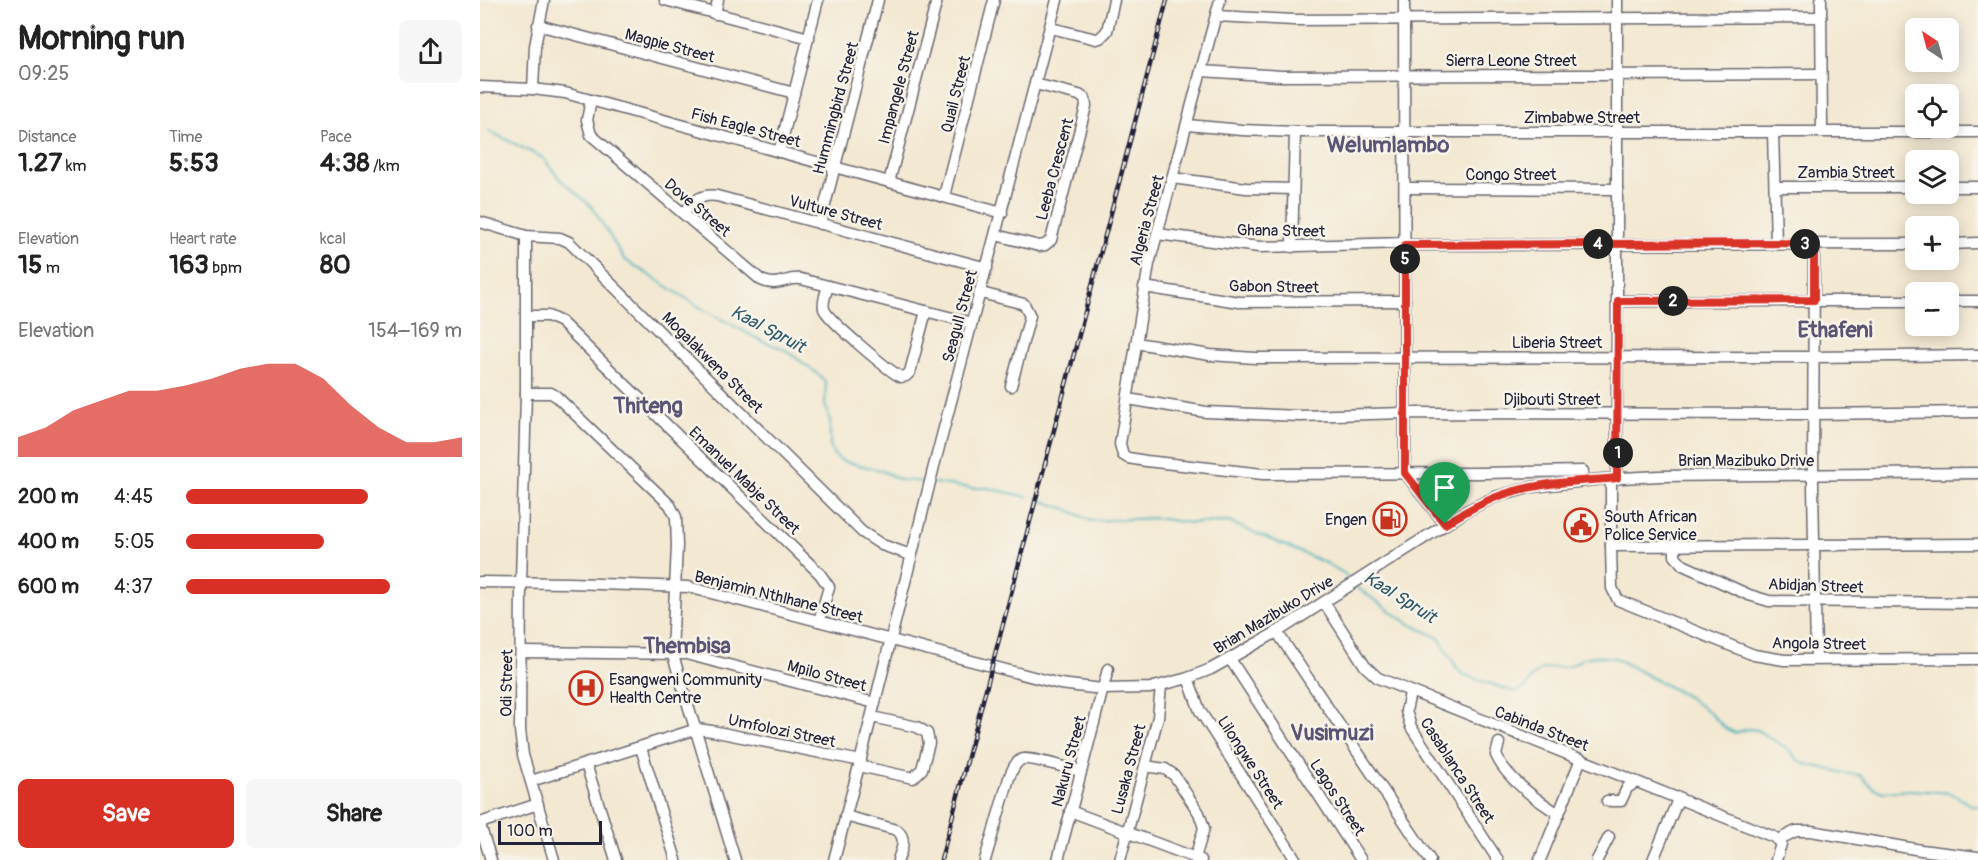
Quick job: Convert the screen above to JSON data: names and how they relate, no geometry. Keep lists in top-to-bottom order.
{
  "streets": {
    "street": [
      "Magpie Street",
      "Sierra Leone Street",
      "Impangele Street",
      "Quail Street",
      "Hummingbird Street",
      "Zimbabwe Street",
      "Fish Eagle Street",
      "Leeba Crescent",
      "Zambia Street",
      "Congo Street",
      "Dove Street",
      "Vulture Street",
      "Algeria Street",
      "Ghana Street",
      "Gabon Street",
      "Seagull Street",
      "Liberia Street",
      "Mogalakwena Street",
      "Djibouti Street",
      "Brian Mazibuko Drive",
      "Emanuel Mabje Street",
      "Abidjan Street",
      "Benjamin Nthlhane Street",
      "Angola Street",
      "Mpilo Street",
      "Odi Street",
      "Cabinda Street",
      "Umfolozi Street",
      "Nakuru Street",
      "Lilongwe Street",
      "Lusaka Street",
      "Casablanca Street",
      "Lagos Street"
    ]
  },
  "crossings": [
    ["Sierra Leone Street", "Algeria Street"],
    ["Sierra Leone Street", "Angola Street"],
    ["Impangele Street", "Fish Eagle Street"],
    ["Quail Street", "Fish Eagle Street"],
    ["Hummingbird Street", "Fish Eagle Street"],
    ["Hummingbird Street", "Vulture Street"],
    ["Zimbabwe Street", "Algeria Street"],
    ["Zimbabwe Street", "Angola Street"],
    ["Fish Eagle Street", "Dove Street"],
    ["Fish Eagle Street", "Seagull Street"],
    ["Leeba Crescent", "Seagull Street"],
    ["Congo Street", "Angola Street"],
    ["Dove Street", "Vulture Street"],
    ["Dove Street", "Seagull Street"],
    ["Vulture Street", "Seagull Street"],
    ["Algeria Street", "Ghana Street"],
    ["Algeria Street", "Gabon Street"],
    ["Algeria Street", "Liberia Street"],
    ["Algeria Street", "Djibouti Street"],
    ["Ghana Street", "Angola Street"],
    ["Seagull Street", "Mogalakwena Street"],
    ["Seagull Street", "Brian Mazibuko Drive"],
    ["Seagull Street", "Benjamin Nthlhane Street"],
    ["Seagull Street", "Mpilo Street"],
    ["Seagull Street", "Umfolozi Street"],
    ["Liberia Street", "Angola Street"],
    ["Mogalakwena Street", "Odi Street"],
    ["Djibouti Street", "Angola Street"],
    ["Brian Mazibuko Drive", "Benjamin Nthlhane Street"],
    ["Brian Mazibuko Drive", "Angola Street"],
    ["Brian Mazibuko Drive", "Cabinda Street"],
    ["Brian Mazibuko Drive", "Nakuru Street"],
    ["Brian Mazibuko Drive", "Lilongwe Street"],
    ["Brian Mazibuko Drive", "Lusaka Street"],
    ["Brian Mazibuko Drive", "Lagos Street"],
    ["Emanuel Mabje Street", "Benjamin Nthlhane Street"],
    ["Emanuel Mabje Street", "Odi Street"],
    ["Benjamin Nthlhane Street", "Odi Street"],
    ["Mpilo Street", "Odi Street"],
    ["Cabinda Street", "Casablanca Street"]
  ],
  "districts": [
    "Welumlambo",
    "Ethafeni",
    "Thiteng",
    "Thembisa",
    "Vusimuzi"
  ],
  "water": ["Kaal Spruit"],
  "places": {
    "fuel station": ["Engen"],
    "public building": ["South African Police Service"],
    "hospital": ["Esangweni Community Health Centre"]
  },
  "scale_bar": "100 m",
  "north": "top left",
  "page": {
    "heading": ["Morning run", "09:25"],
    "map_buttons": ["+", "−"],
    "stats": [
      ["Distance", "1.27 km"],
      ["Time", "5:53"],
      ["Pace", "4:38 /km"],
      ["Elevation", "15 m"],
      ["Heart rate", "163 bpm"],
      ["kcal", "80"]
    ],
    "pins": [
      "3",
      "4",
      "5",
      "2",
      "1"
    ],
    "chart": ["Elevation", "154–169 m"],
    "list": [
      {
        "name": "200 m",
        "note": "4:45"
      },
      {
        "name": "400 m",
        "note": "5:05"
      },
      {
        "name": "600 m",
        "note": "4:37"
      }
    ],
    "buttons": ["Save", "Share"],
    "scale": "100 m"
  }
}
